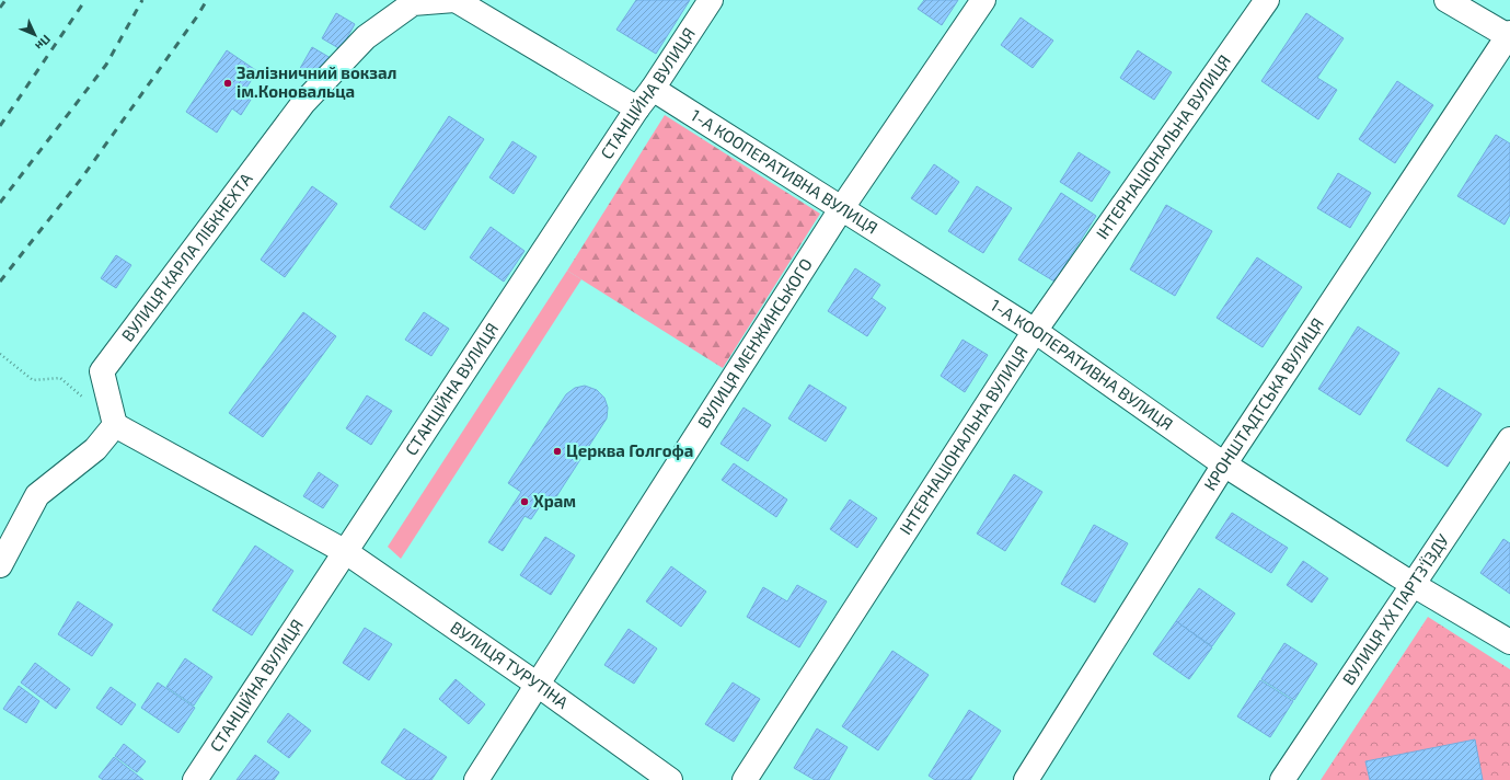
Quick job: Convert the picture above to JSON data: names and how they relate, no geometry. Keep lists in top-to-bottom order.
{
  "streets": {
    "street": [
      "СТАНЦІЙНА ВУЛИЦЯ",
      "ІНТЕРНАЦІОНАЛЬНА ВУЛИЦЯ",
      "1-А КООПЕРАТИВНА ВУЛИЦЯ",
      "ВУЛИЦЯ КАРЛА ЛІБКНЕХТА",
      "ВУЛИЦЯ МЕНЖИНСЬКОГО",
      "КРОНШТАДТСЬКА ВУЛИЦЯ",
      "ВУЛИЦЯ XX ПАРТЗ'ЇЗДУ",
      "ВУЛИЦЯ ТУРУТІНА"
    ]
  },
  "crossings": [
    ["СТАНЦІЙНА ВУЛИЦЯ", "1-А КООПЕРАТИВНА ВУЛИЦЯ"],
    ["СТАНЦІЙНА ВУЛИЦЯ", "ВУЛИЦЯ КАРЛА ЛІБКНЕХТА"],
    ["СТАНЦІЙНА ВУЛИЦЯ", "ВУЛИЦЯ ТУРУТІНА"],
    ["ІНТЕРНАЦІОНАЛЬНА ВУЛИЦЯ", "1-А КООПЕРАТИВНА ВУЛИЦЯ"],
    ["1-А КООПЕРАТИВНА ВУЛИЦЯ", "ВУЛИЦЯ МЕНЖИНСЬКОГО"],
    ["1-А КООПЕРАТИВНА ВУЛИЦЯ", "КРОНШТАДТСЬКА ВУЛИЦЯ"],
    ["1-А КООПЕРАТИВНА ВУЛИЦЯ", "ВУЛИЦЯ XX ПАРТЗ'ЇЗДУ"],
    ["ВУЛИЦЯ КАРЛА ЛІБКНЕХТА", "ВУЛИЦЯ ТУРУТІНА"],
    ["ВУЛИЦЯ МЕНЖИНСЬКОГО", "ВУЛИЦЯ ТУРУТІНА"]
  ],
  "places": ["Залізничний вокзал ім.Коновальца", "Церква Голгофа", "Храм"],
  "north": "bottom right"
}
